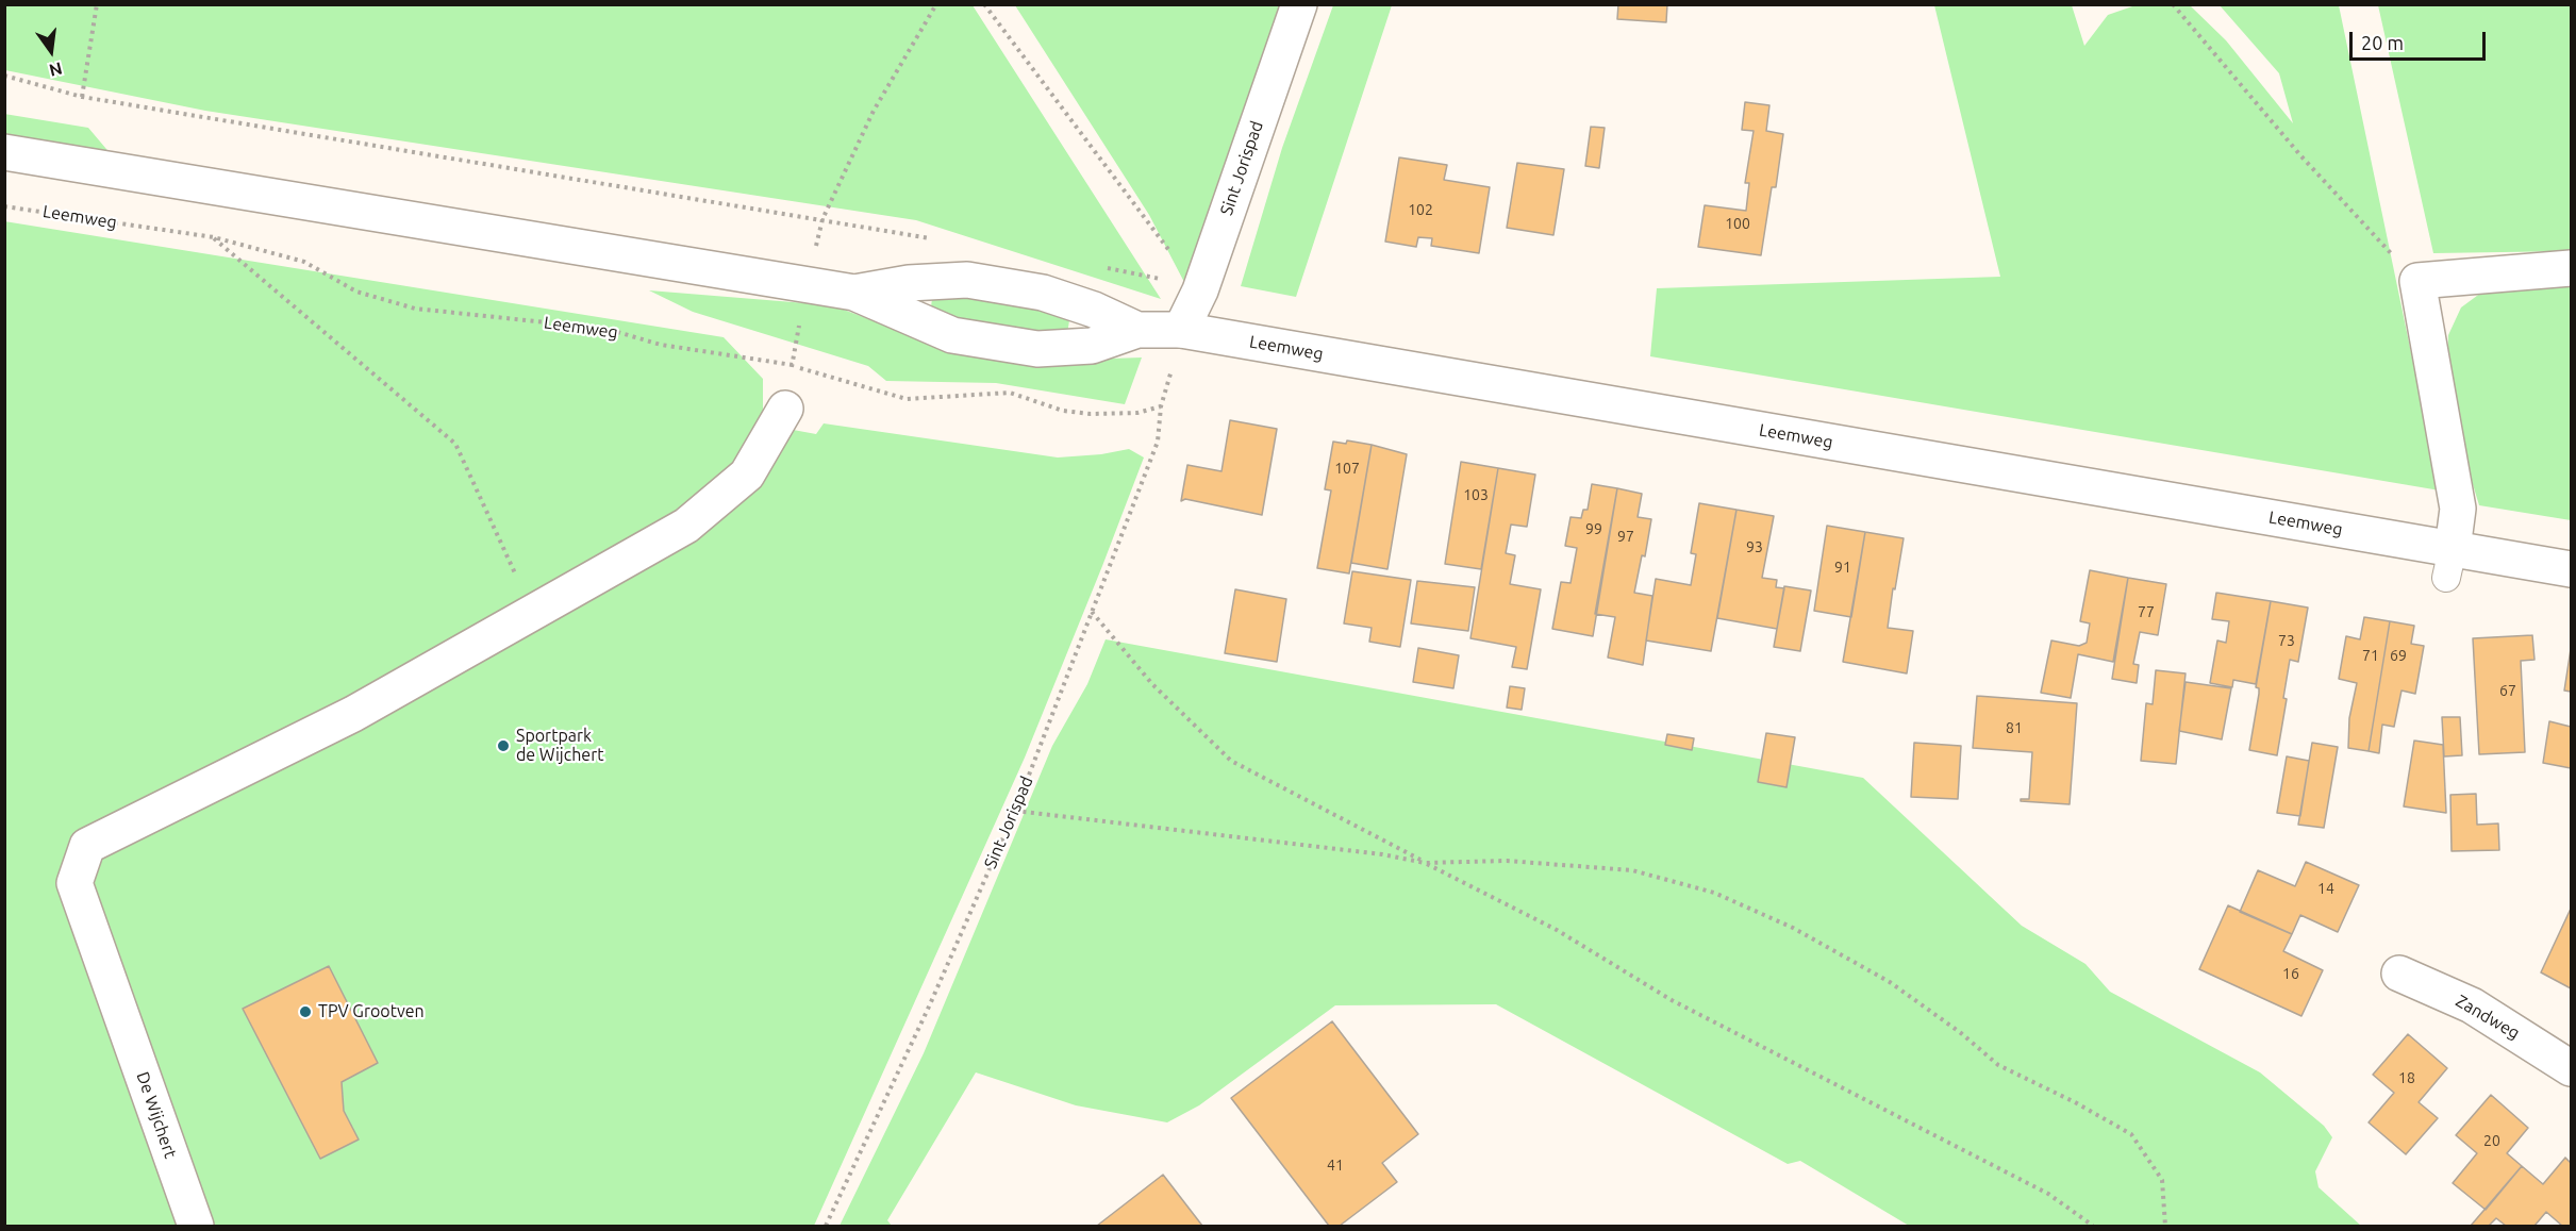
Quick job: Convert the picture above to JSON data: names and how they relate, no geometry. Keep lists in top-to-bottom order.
{
  "streets": {
    "street": [
      "Sint Jorispad",
      "Leemweg",
      "Zandweg",
      "De Wijchert"
    ]
  },
  "crossings": [
    ["Sint Jorispad", "Leemweg"]
  ],
  "places": ["Sportpark de Wijchert", "TPV Grootven"],
  "house_numbers": [
    "102",
    "100",
    "107",
    "103",
    "99",
    "97",
    "93",
    "91",
    "77",
    "73",
    "71",
    "69",
    "67",
    "81",
    "14",
    "16",
    "18",
    "20",
    "41"
  ],
  "scale_bar": "20 m",
  "north": "bottom"
}
